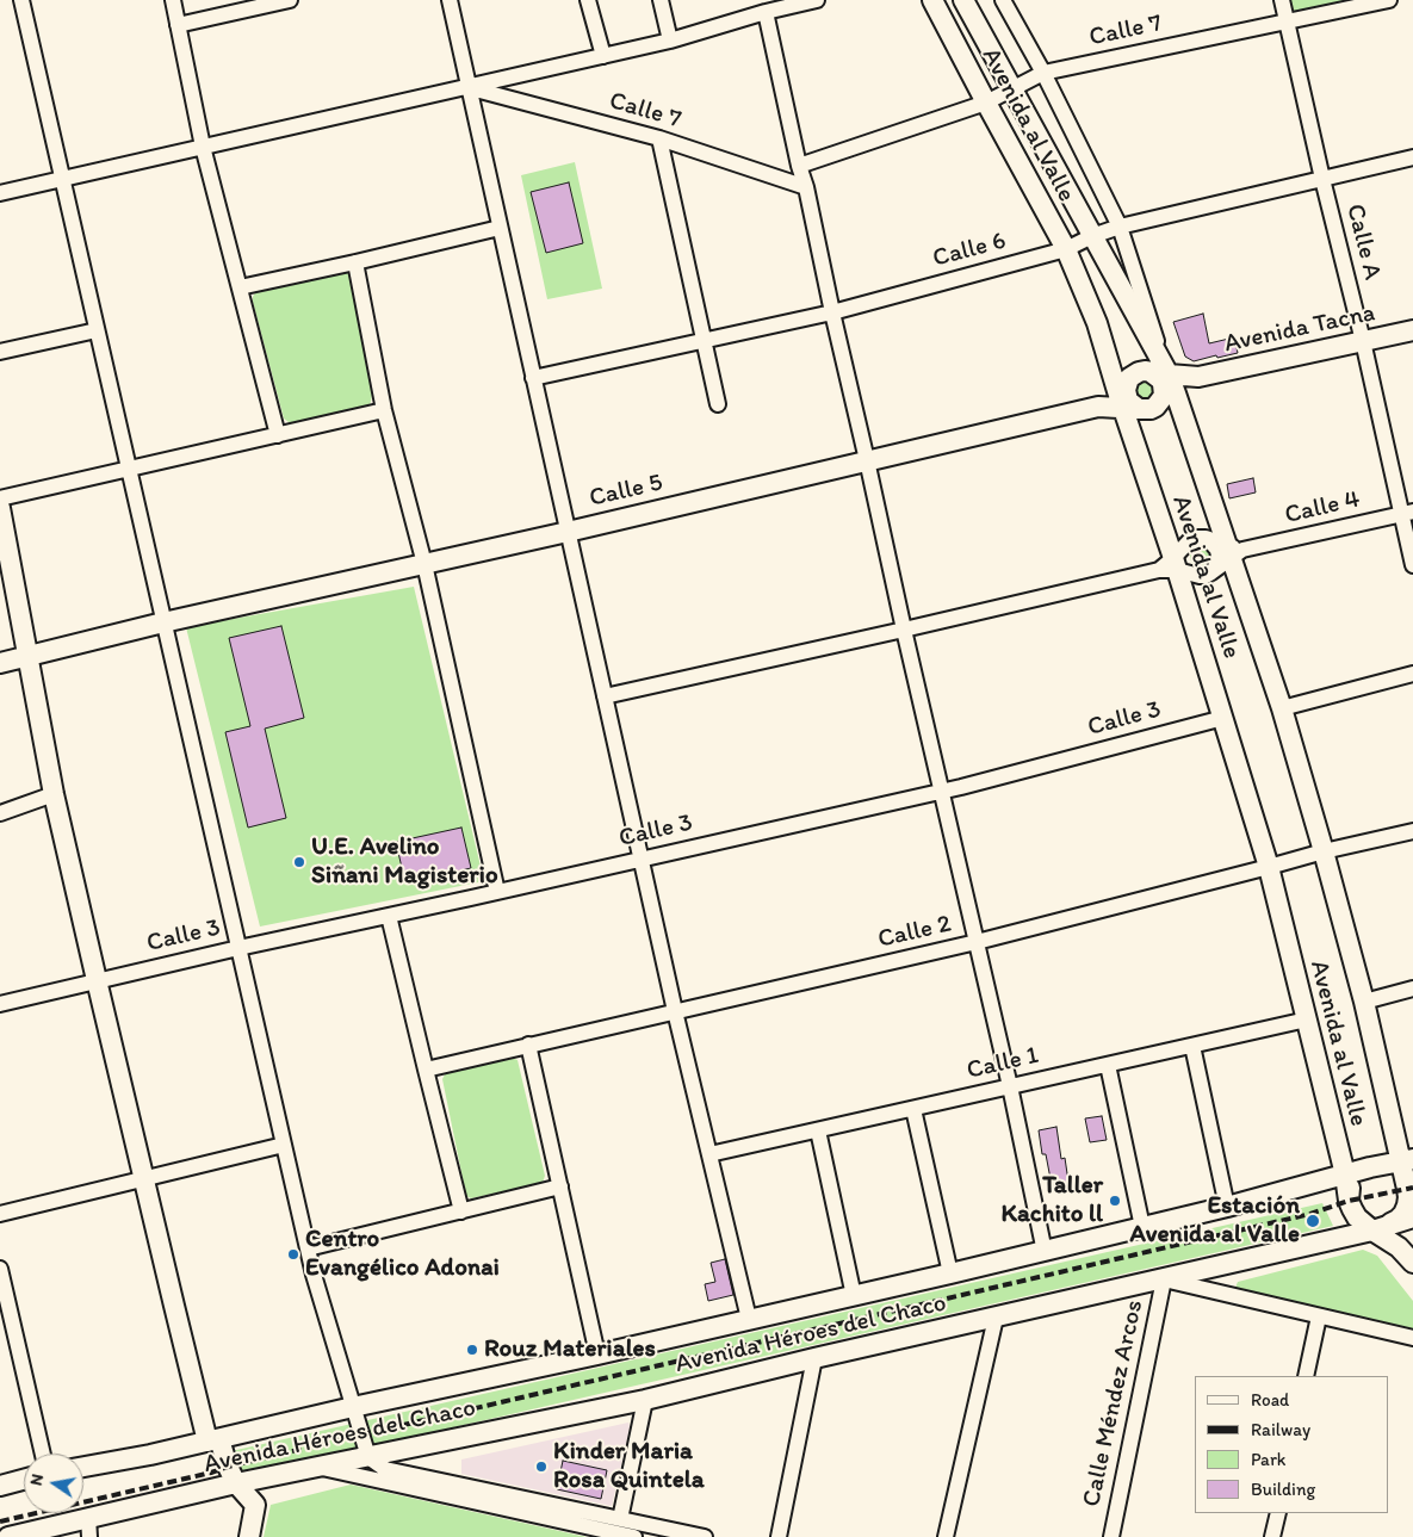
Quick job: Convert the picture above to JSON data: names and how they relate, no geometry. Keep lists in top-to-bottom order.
{
  "streets": {
    "main road": [
      "Avenida al Valle",
      "Avenida Tacna",
      "Calle 5",
      "Avenida Héroes del Chaco"
    ],
    "street": [
      "Calle 7",
      "Calle A",
      "Calle 6",
      "Calle 4",
      "Calle 3",
      "Calle 2",
      "Calle 1",
      "Calle Méndez Arcos"
    ]
  },
  "crossings": [
    ["Calle 7", "Avenida al Valle"],
    ["Calle 7", "Calle A"],
    ["Avenida al Valle", "Calle 6"],
    ["Avenida al Valle", "Avenida Tacna"],
    ["Avenida al Valle", "Calle 5"],
    ["Avenida al Valle", "Calle 4"],
    ["Avenida al Valle", "Calle 3"],
    ["Avenida al Valle", "Calle 2"],
    ["Avenida al Valle", "Calle 1"],
    ["Avenida al Valle", "Avenida Héroes del Chaco"],
    ["Calle A", "Calle 6"],
    ["Calle A", "Avenida Tacna"],
    ["Calle A", "Calle 4"],
    ["Avenida Tacna", "Calle 5"],
    ["Avenida Héroes del Chaco", "Calle Méndez Arcos"]
  ],
  "places": [
    "U.E. Avelino Siñani Magisterio",
    "Taller Kachito ll",
    "Estación Avenida al Valle",
    "Centro Evangélico Adonai",
    "Rouz Materiales",
    "Kinder Maria Rosa Quintela"
  ],
  "legend": [
    "Road",
    "Railway",
    "Park",
    "Building"
  ],
  "north": "left"
}
